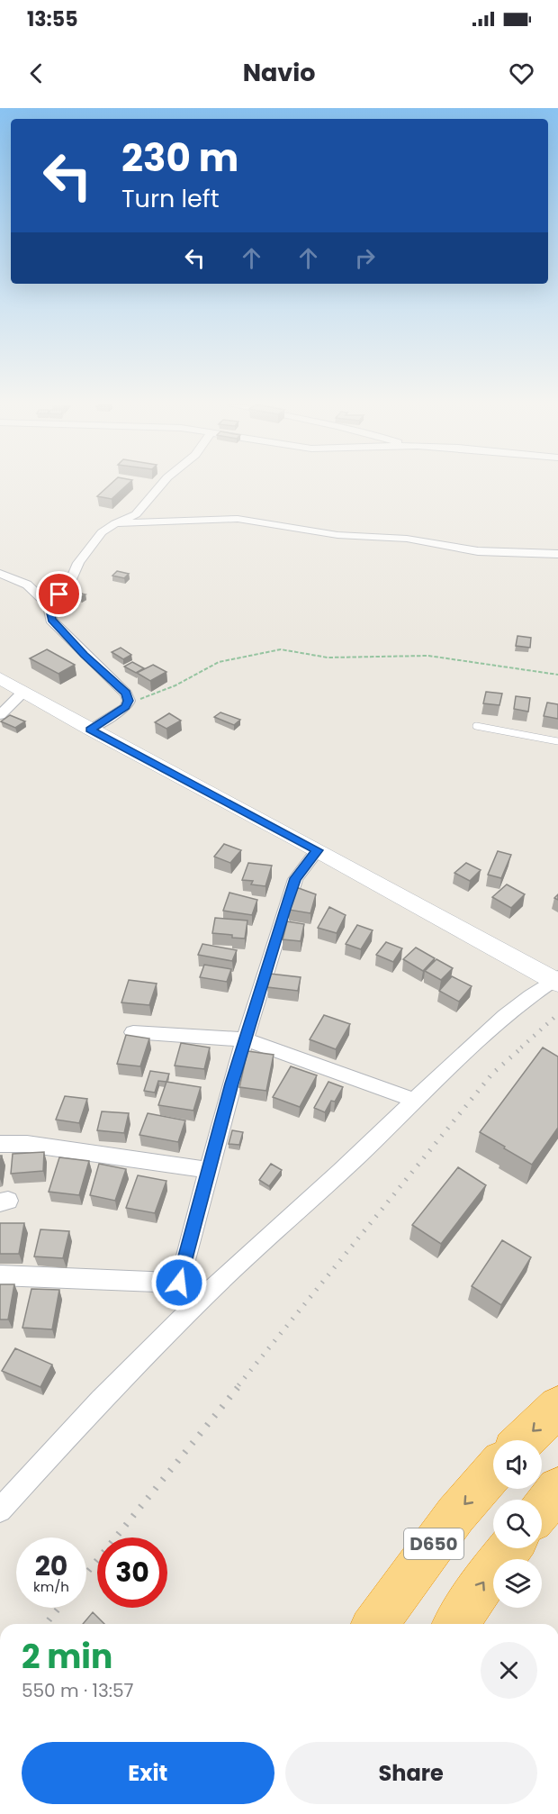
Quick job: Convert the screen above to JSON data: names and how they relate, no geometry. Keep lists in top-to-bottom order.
{
  "streets": {
    "highway": ["D650"]
  },
  "page": {
    "status": "13:55",
    "header": "Navio",
    "turn": ["230 m", "Turn left"],
    "speed": "20 km/h",
    "limit": "30",
    "heading": ["2 min", "550 m · 13:57"],
    "buttons": ["Exit", "Share"]
  }
}
